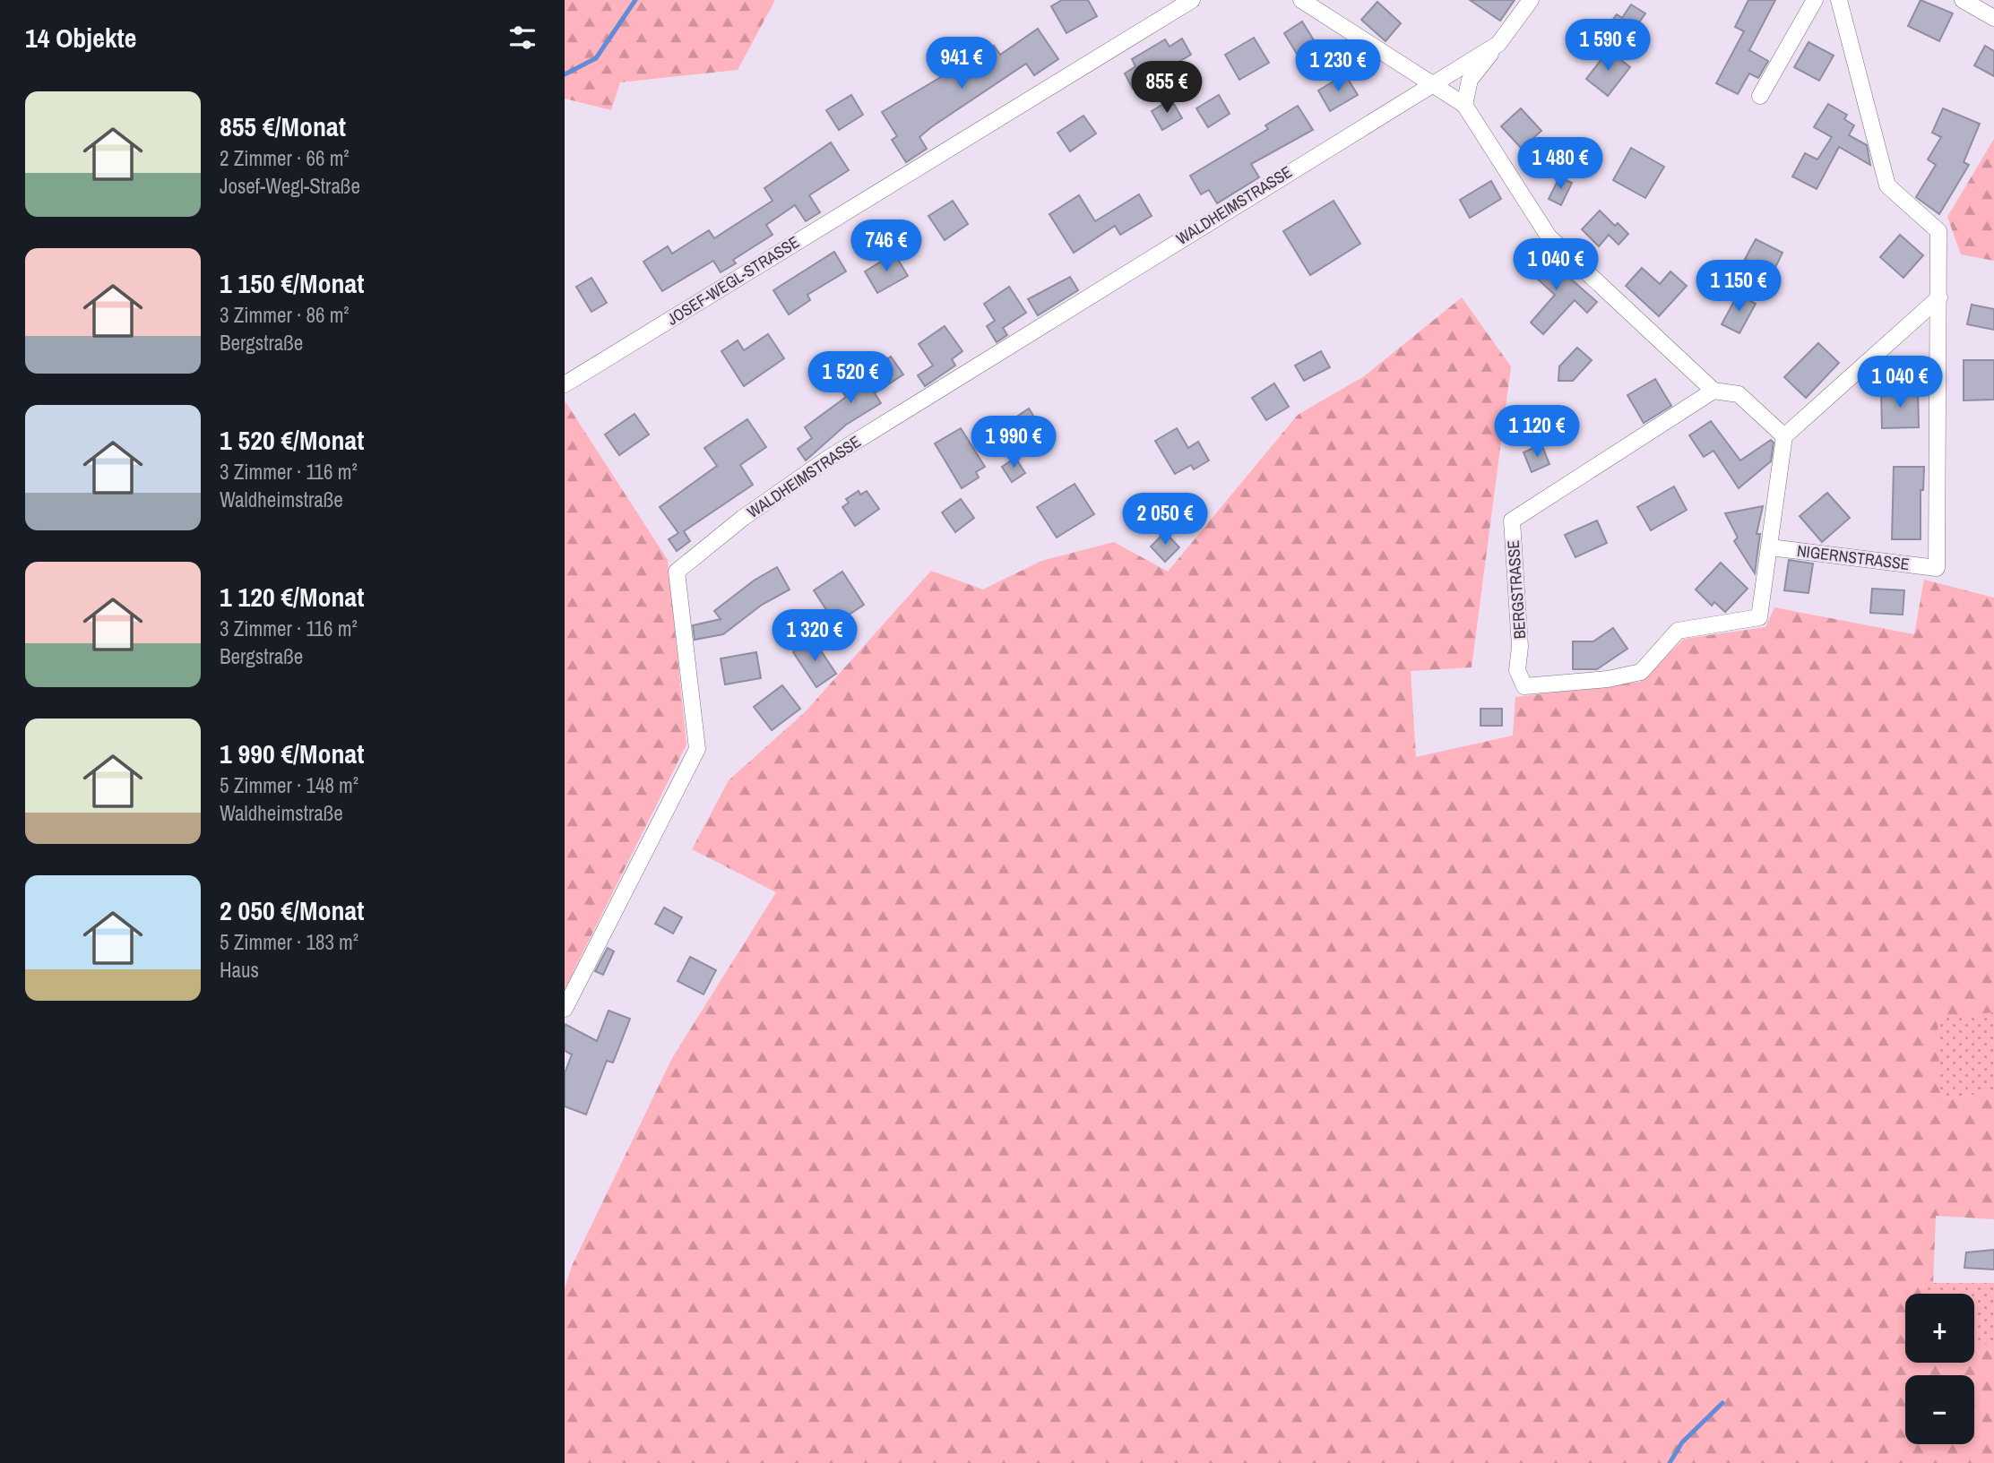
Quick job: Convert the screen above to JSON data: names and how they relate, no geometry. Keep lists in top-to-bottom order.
{
  "streets": {
    "street": [
      "WALDHEIMSTRASSE",
      "JOSEF-WEGL-STRASSE",
      "NIGERNSTRASSE",
      "BERGSTRASSE"
    ]
  },
  "crossings": [
    ["NIGERNSTRASSE", "BERGSTRASSE"]
  ],
  "page": {
    "heading": "14 Objekte",
    "price": [
      "1 590 €",
      "941 €",
      "1 230 €",
      "855 €",
      "1 480 €",
      "746 €",
      "1 040 €",
      "1 150 €",
      "1 520 €",
      "1 040 €",
      "1 120 €",
      "1 990 €",
      "2 050 €",
      "1 320 €"
    ],
    "list": [
      {
        "name": "855 €/Monat",
        "note": "2 Zimmer · 66 m² · Josef-Wegl-Straße"
      },
      {
        "name": "1 150 €/Monat",
        "note": "3 Zimmer · 86 m² · Bergstraße"
      },
      {
        "name": "1 520 €/Monat",
        "note": "3 Zimmer · 116 m² · Waldheimstraße"
      },
      {
        "name": "1 120 €/Monat",
        "note": "3 Zimmer · 116 m² · Bergstraße"
      },
      {
        "name": "1 990 €/Monat",
        "note": "5 Zimmer · 148 m² · Waldheimstraße"
      },
      {
        "name": "2 050 €/Monat",
        "note": "5 Zimmer · 183 m² · Haus"
      }
    ],
    "map_buttons": ["+", "−"]
  }
}
